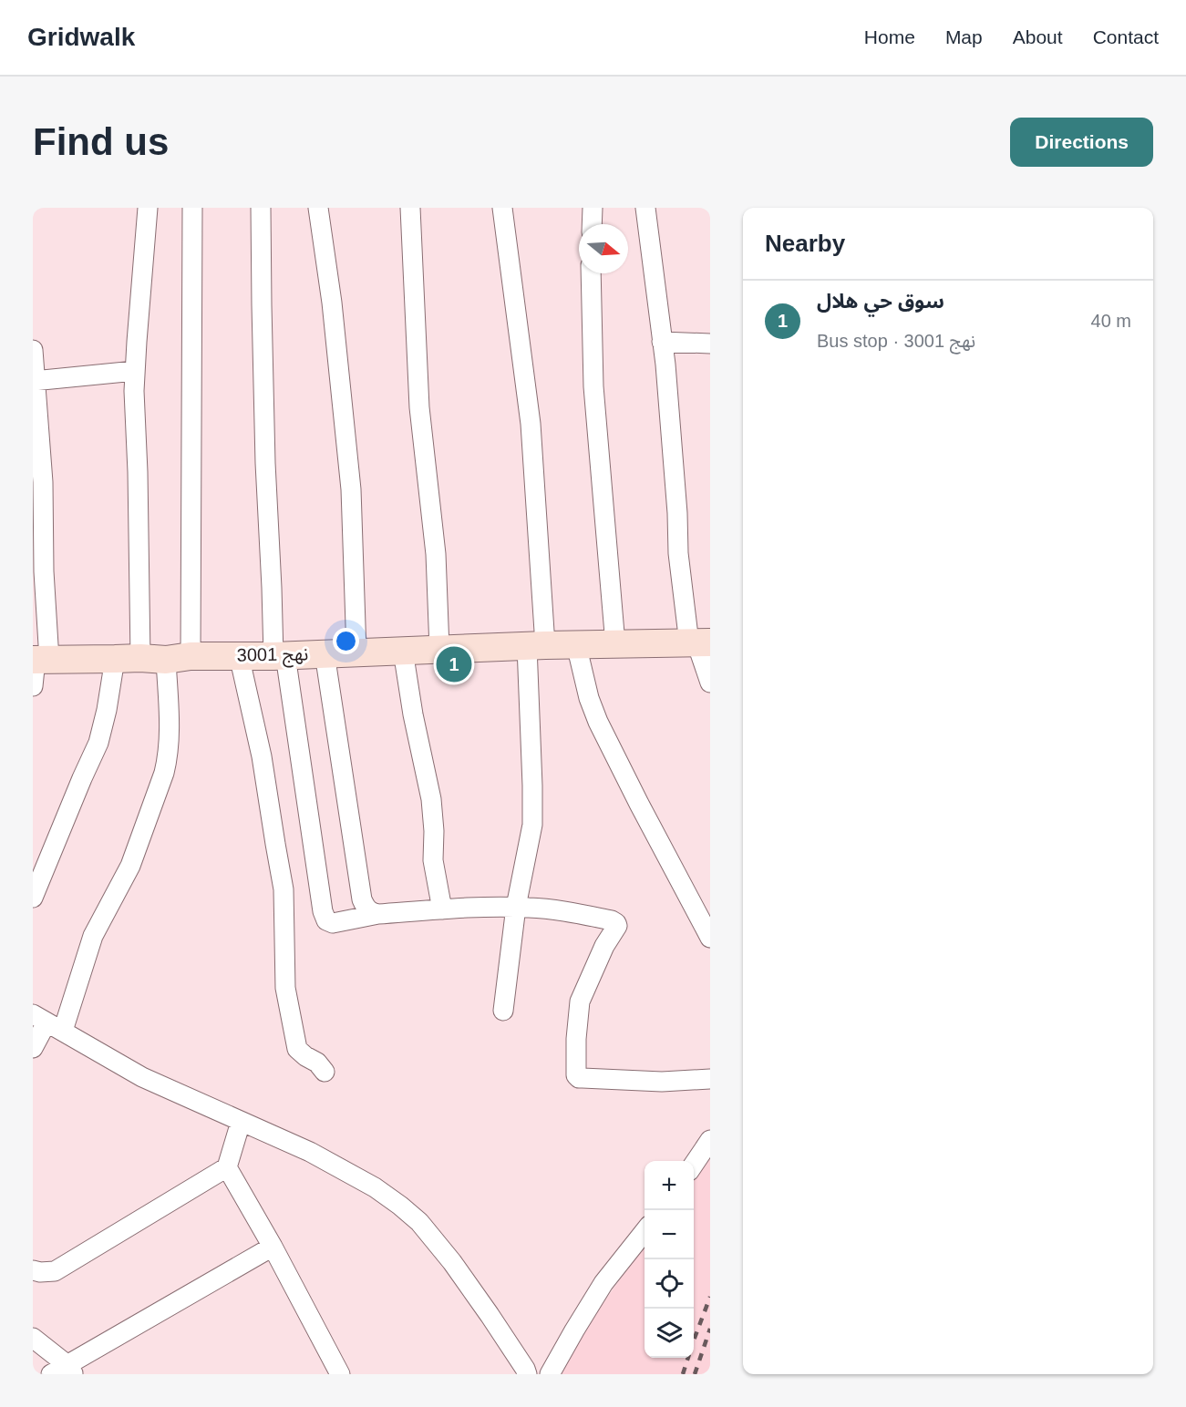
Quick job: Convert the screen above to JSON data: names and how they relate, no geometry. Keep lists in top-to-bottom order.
{
  "streets": {
    "street": ["نهج 3001"]
  },
  "north": "right",
  "page": {
    "header": "Gridwalk",
    "nav": [
      "Home",
      "Map",
      "About",
      "Contact"
    ],
    "buttons": "Directions",
    "title": "Find us",
    "heading": "Nearby",
    "list": [
      {
        "mark": "1",
        "name": "سوق حي هلال",
        "note": "Bus stop · نهج 3001",
        "value": "40 m"
      }
    ],
    "pins": "1",
    "map_buttons": ["+", "−"]
  }
}
